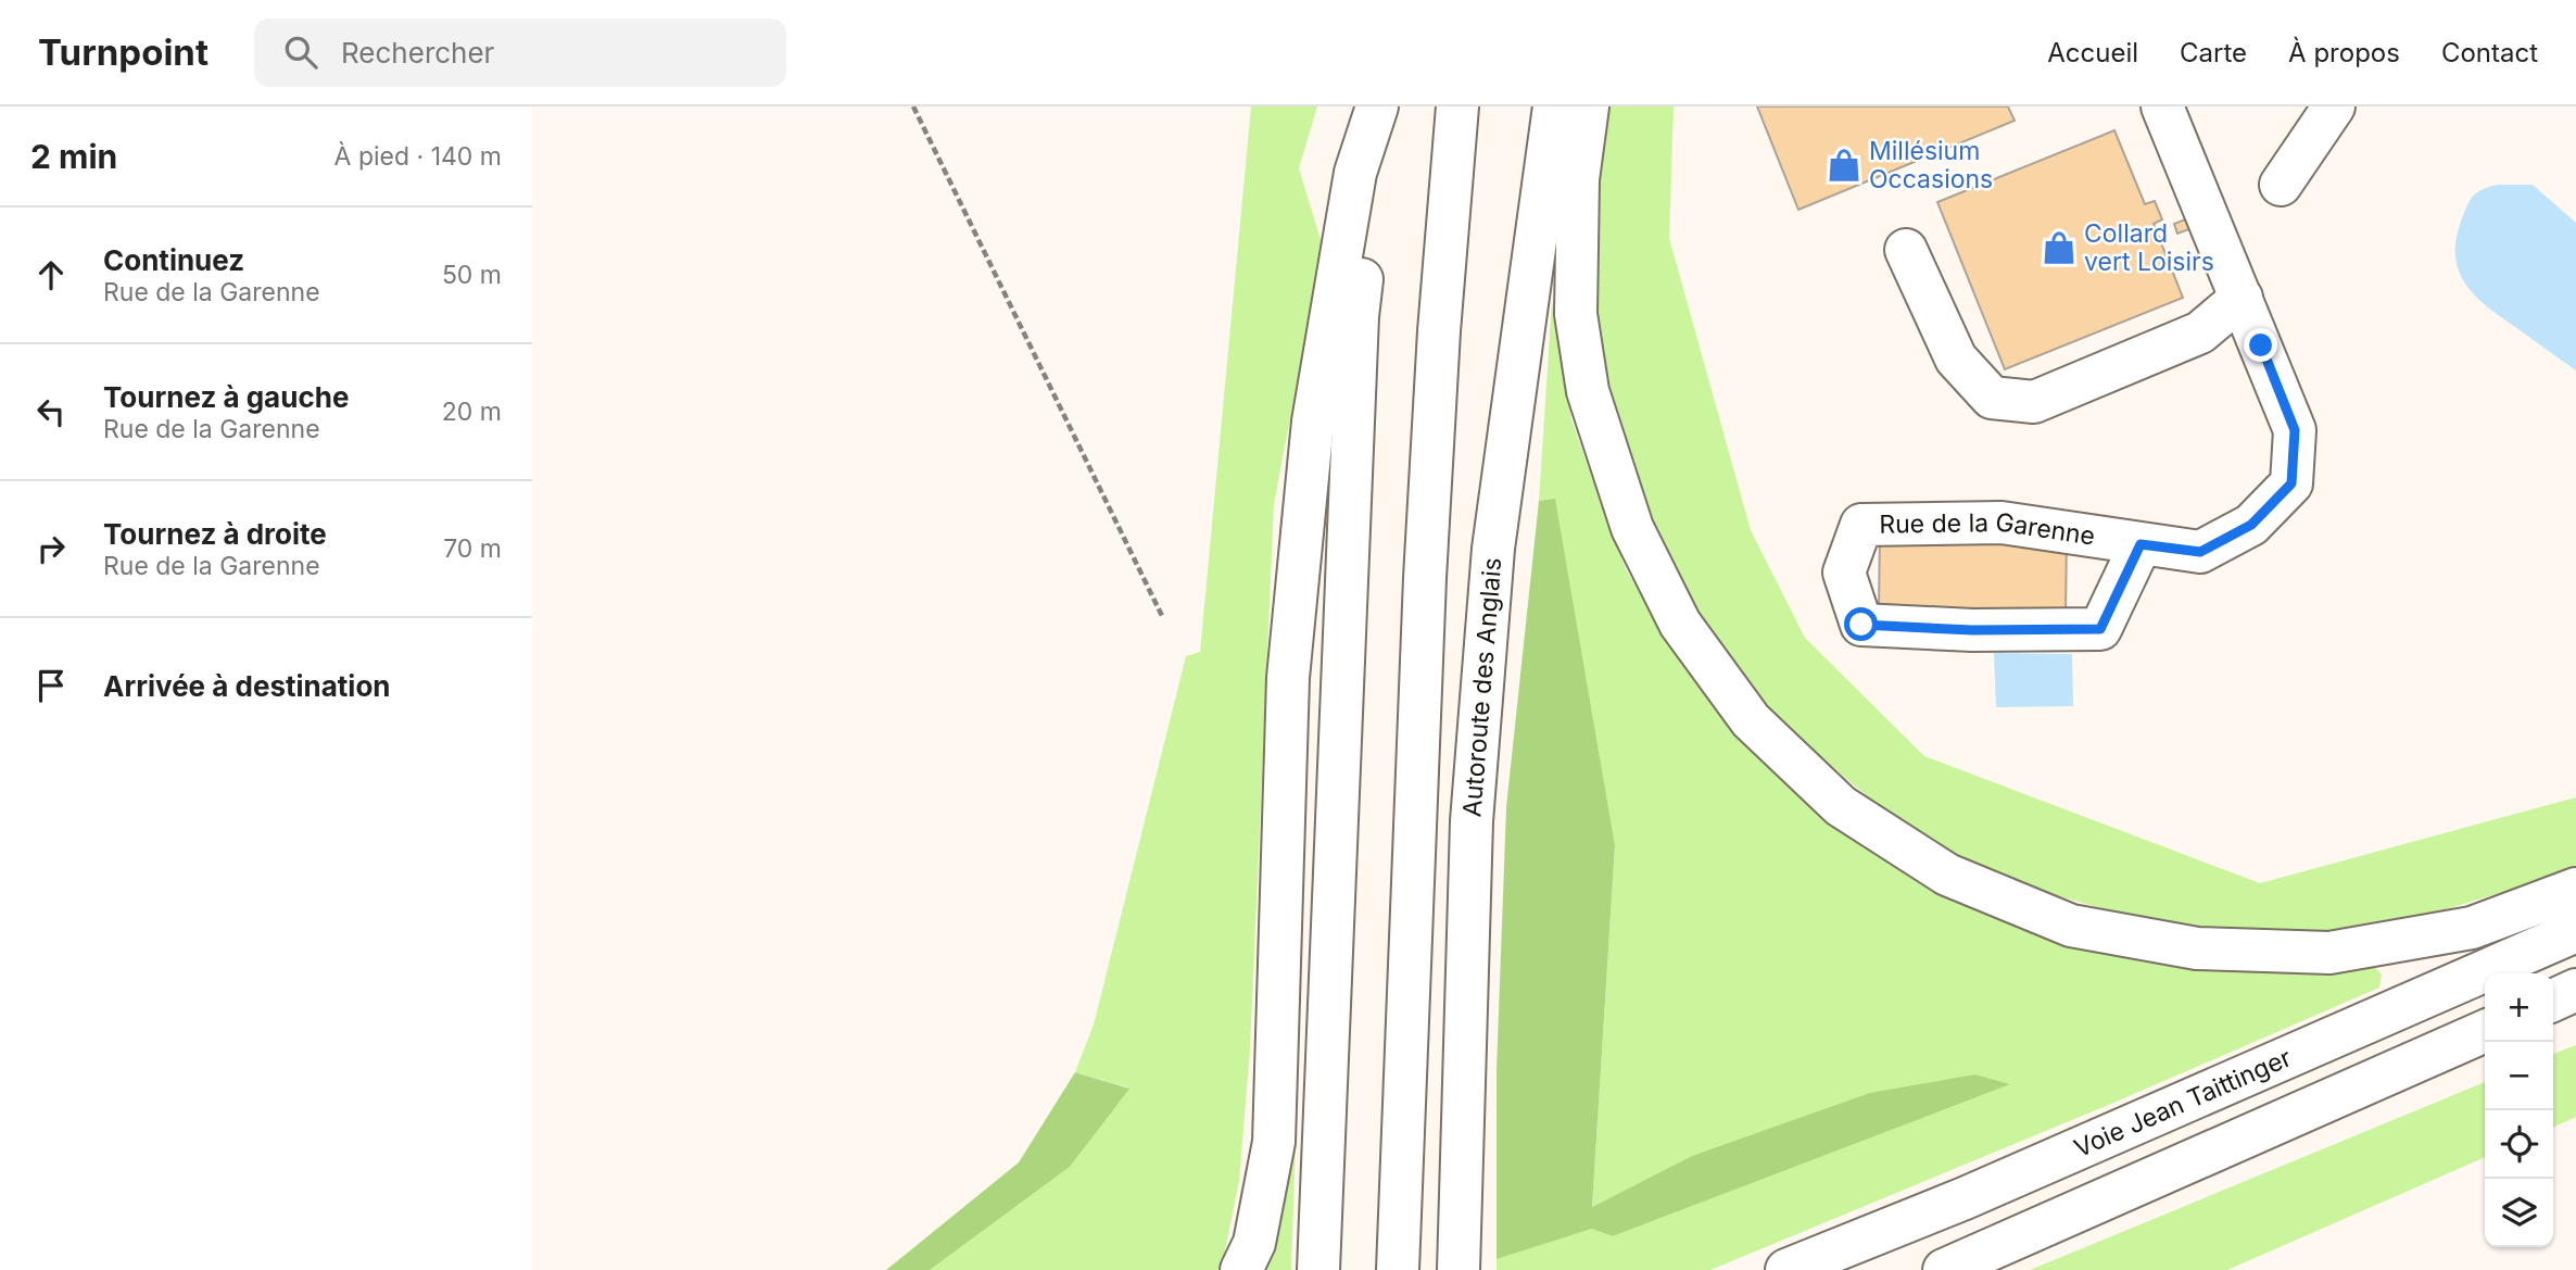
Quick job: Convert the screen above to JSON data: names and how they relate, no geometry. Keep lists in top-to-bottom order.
{
  "streets": {
    "main road": ["Rue de la Garenne", "Autoroute des Anglais", "Voie Jean Taittinger"]
  },
  "places": {
    "shop": ["Millésium Occasions", "Collard vert Loisirs"]
  },
  "page": {
    "header": "Turnpoint",
    "search": "Rechercher",
    "nav": [
      "Accueil",
      "Carte",
      "À propos",
      "Contact"
    ],
    "heading": ["2 min", "À pied · 140 m"],
    "list": [
      ["Continuez", "Rue de la Garenne", "50 m"],
      ["Tournez à gauche", "Rue de la Garenne", "20 m"],
      ["Tournez à droite", "Rue de la Garenne", "70 m"],
      "Arrivée à destination"
    ],
    "map_buttons": ["+", "−"]
  }
}
